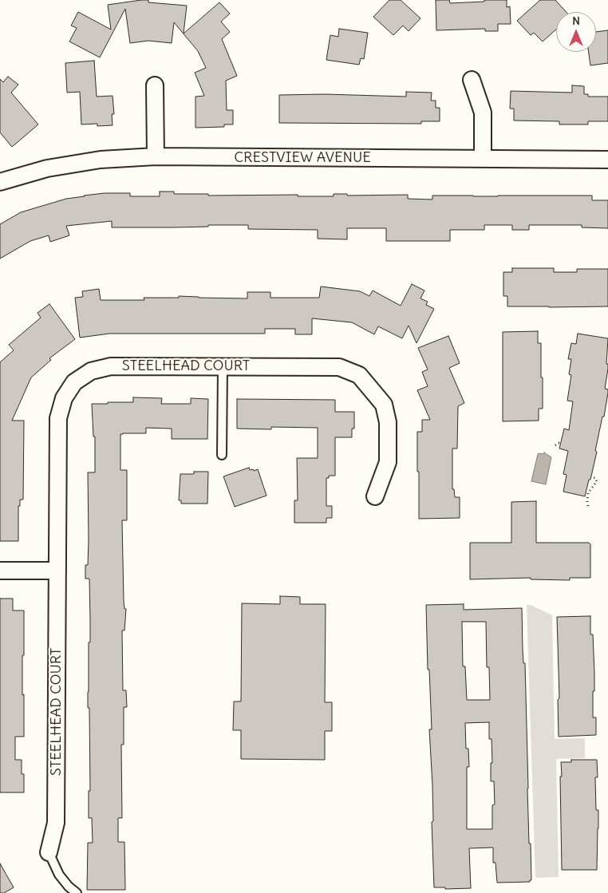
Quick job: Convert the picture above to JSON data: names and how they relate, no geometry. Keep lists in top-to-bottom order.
{
  "streets": {
    "street": ["CRESTVIEW AVENUE", "STEELHEAD COURT"]
  },
  "north": "top"
}
